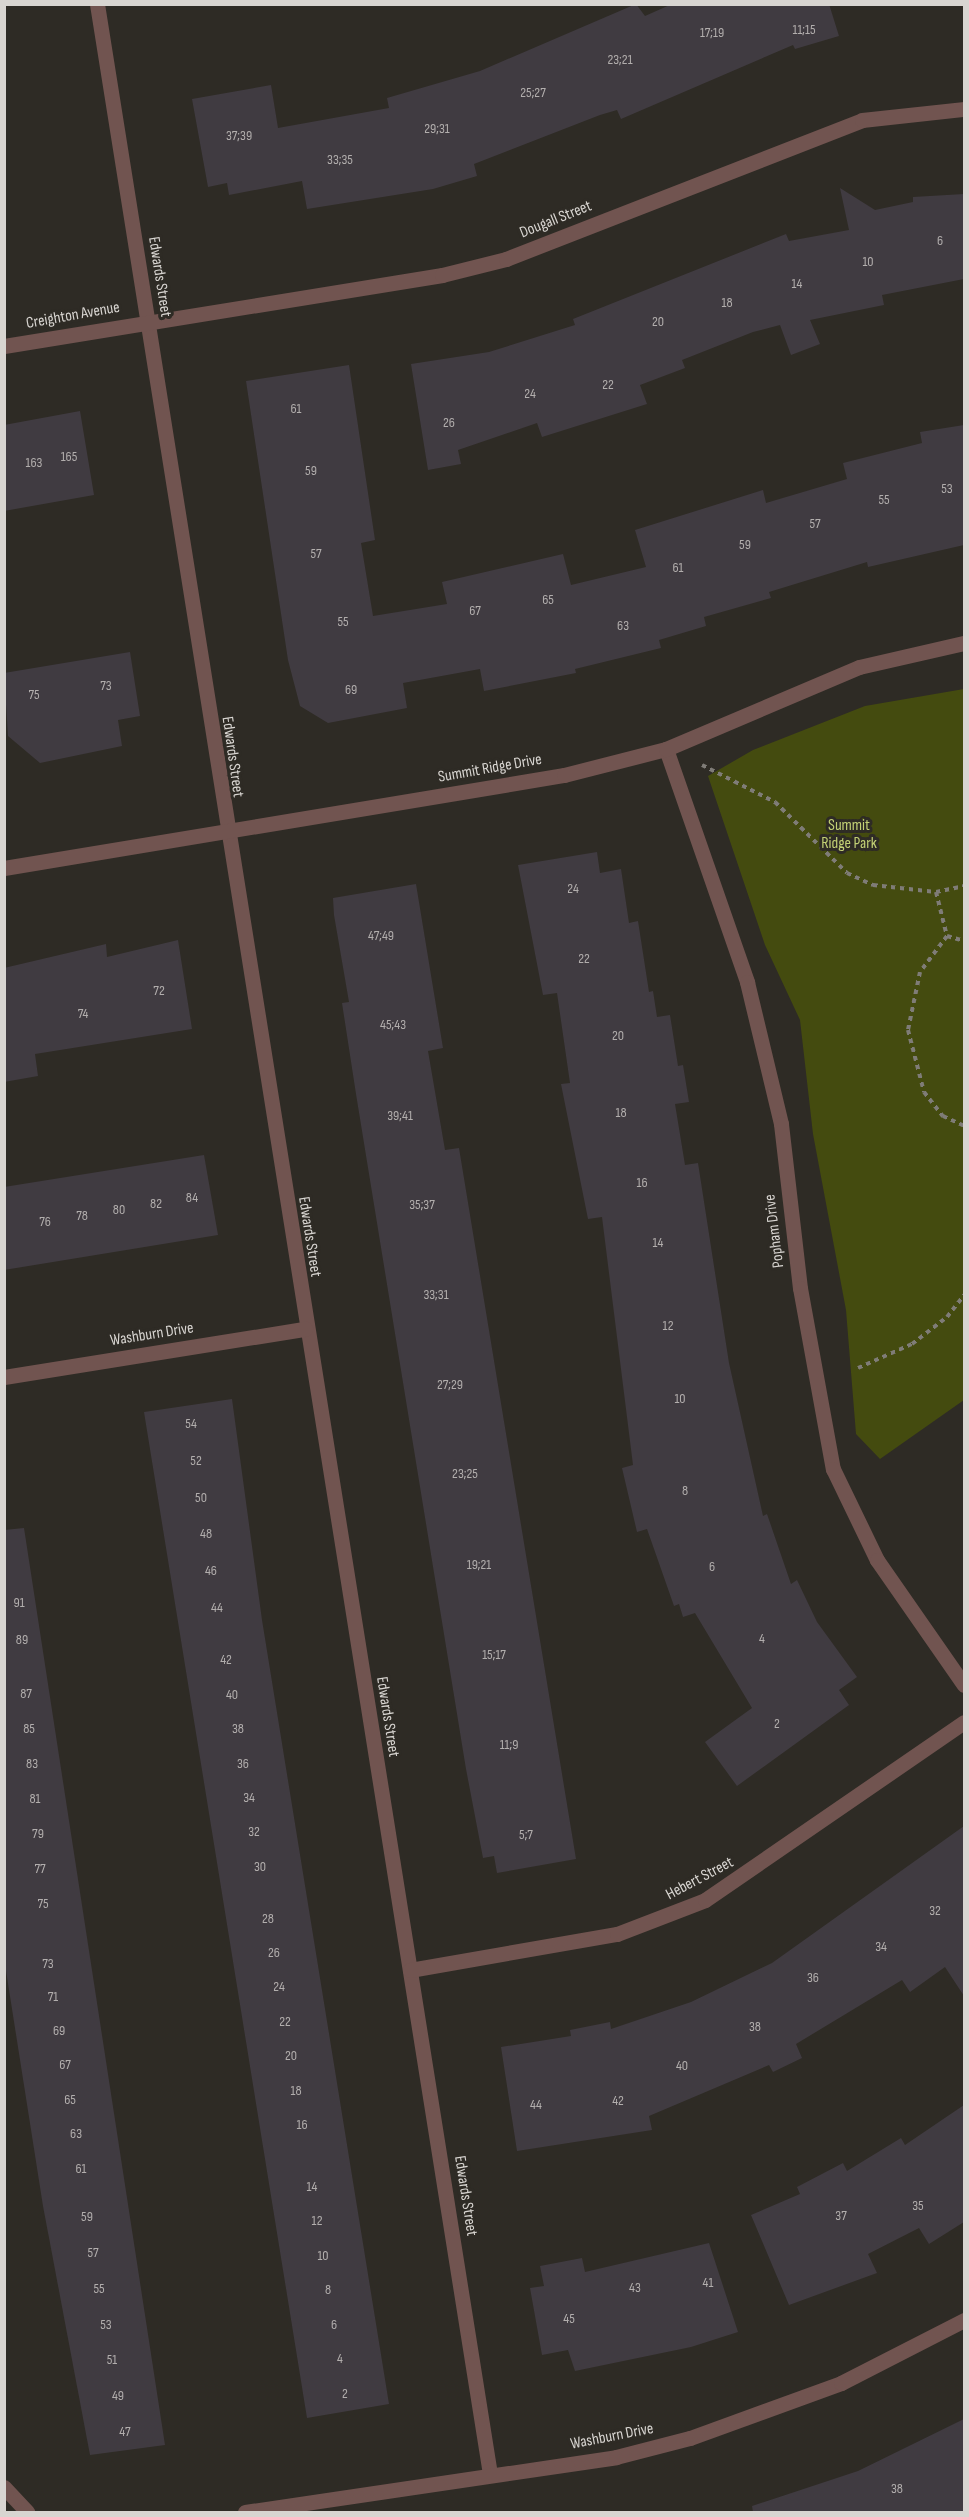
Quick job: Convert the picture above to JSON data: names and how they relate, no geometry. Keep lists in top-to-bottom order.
{
  "streets": {
    "street": [
      "Dougall Street",
      "Edwards Street",
      "Creighton Avenue",
      "Summit Ridge Drive",
      "Popham Drive",
      "Washburn Drive",
      "Hebert Street"
    ]
  },
  "crossings": [
    ["Dougall Street", "Edwards Street"],
    ["Dougall Street", "Creighton Avenue"],
    ["Edwards Street", "Creighton Avenue"],
    ["Edwards Street", "Summit Ridge Drive"],
    ["Edwards Street", "Washburn Drive"],
    ["Edwards Street", "Hebert Street"],
    ["Summit Ridge Drive", "Popham Drive"]
  ],
  "parks": ["Summit Ridge Park"],
  "house_numbers": [
    "11;15",
    "17;19",
    "23;21",
    "25;27",
    "29;31",
    "37;39",
    "33;35",
    "6",
    "10",
    "14",
    "18",
    "20",
    "22",
    "24",
    "61",
    "26",
    "165",
    "163",
    "59",
    "53",
    "55",
    "57",
    "59",
    "57",
    "61",
    "65",
    "67",
    "55",
    "63",
    "73",
    "69",
    "75",
    "24",
    "47;49",
    "22",
    "72",
    "74",
    "45;43",
    "20",
    "18",
    "39;41",
    "16",
    "84",
    "82",
    "35;37",
    "80",
    "78",
    "76",
    "14",
    "33;31",
    "12",
    "27;29",
    "10",
    "54",
    "52",
    "23;25",
    "8",
    "50",
    "48",
    "19;21",
    "6",
    "46",
    "91",
    "44",
    "4",
    "89",
    "15;17",
    "42",
    "87",
    "40",
    "2",
    "85",
    "38",
    "11;9",
    "83",
    "36",
    "34",
    "81",
    "32",
    "79",
    "5;7",
    "30",
    "77",
    "75",
    "32",
    "28",
    "34",
    "26",
    "73",
    "36",
    "24",
    "71",
    "22",
    "38",
    "69",
    "20",
    "67",
    "40",
    "18",
    "65",
    "42",
    "44",
    "16",
    "63",
    "61",
    "14",
    "35",
    "37",
    "59",
    "12",
    "57",
    "10",
    "41",
    "43",
    "55",
    "8",
    "45",
    "53",
    "6",
    "4",
    "51",
    "2",
    "49",
    "47",
    "38"
  ]
}
